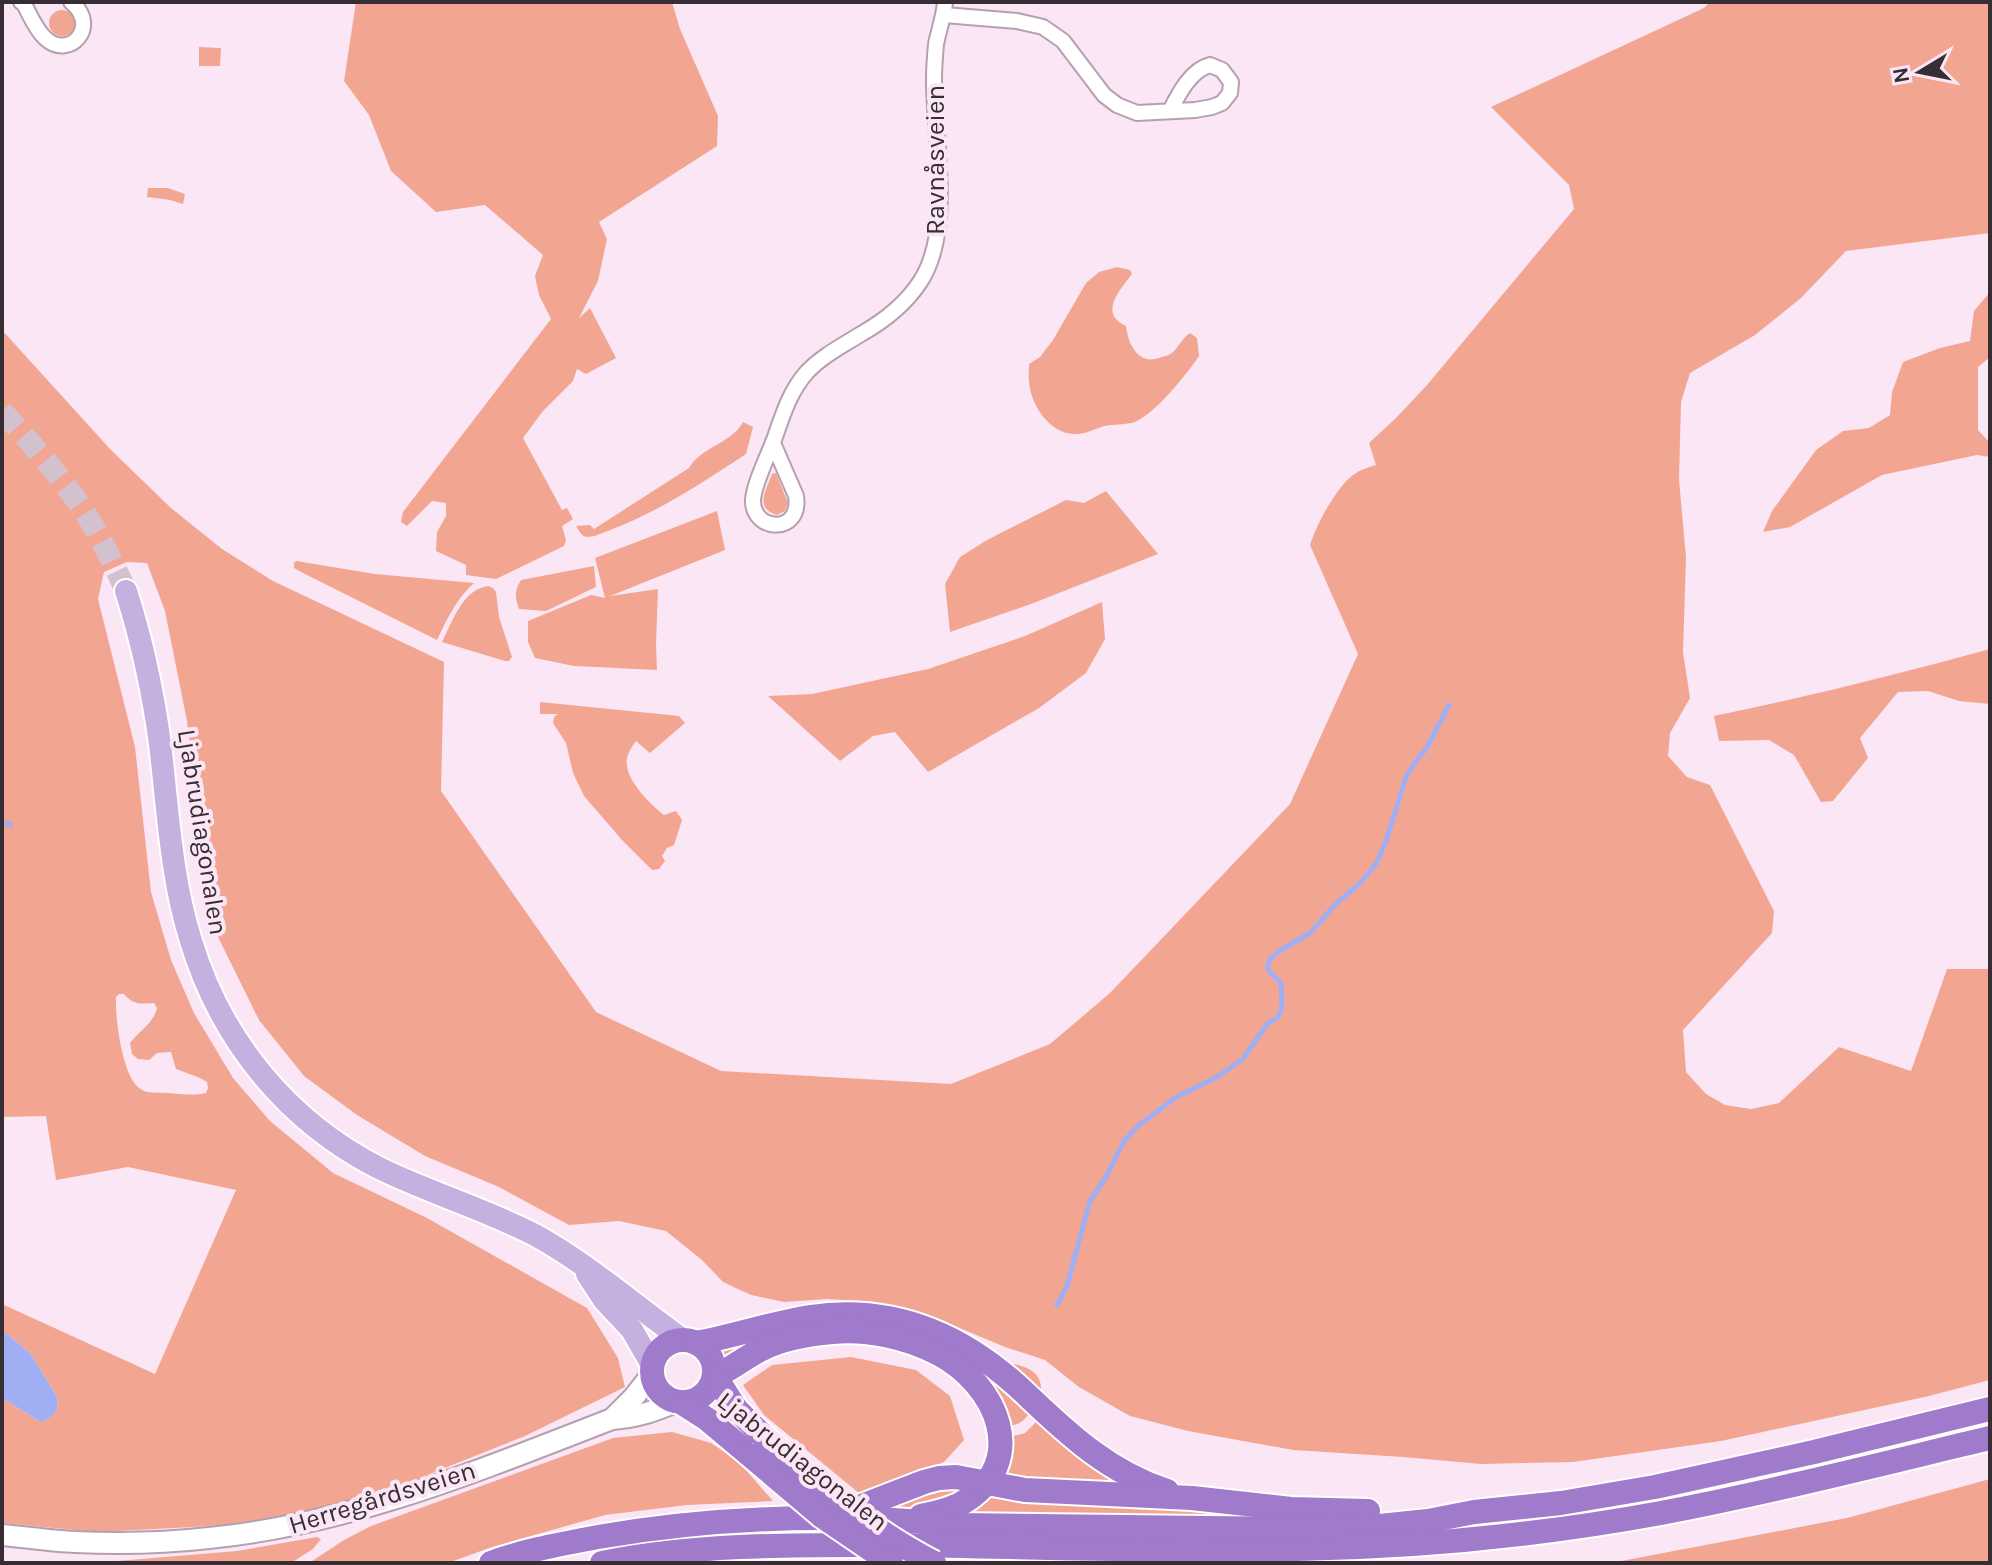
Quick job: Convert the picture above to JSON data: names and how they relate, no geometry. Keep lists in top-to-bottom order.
{
  "streets": {
    "highway": ["Ljabrudiagonalen"],
    "street": ["Ravnåsveien", "Herregårdsveien"]
  },
  "crossings": [
    ["Ljabrudiagonalen", "Herregårdsveien"]
  ],
  "north": "left"
}
